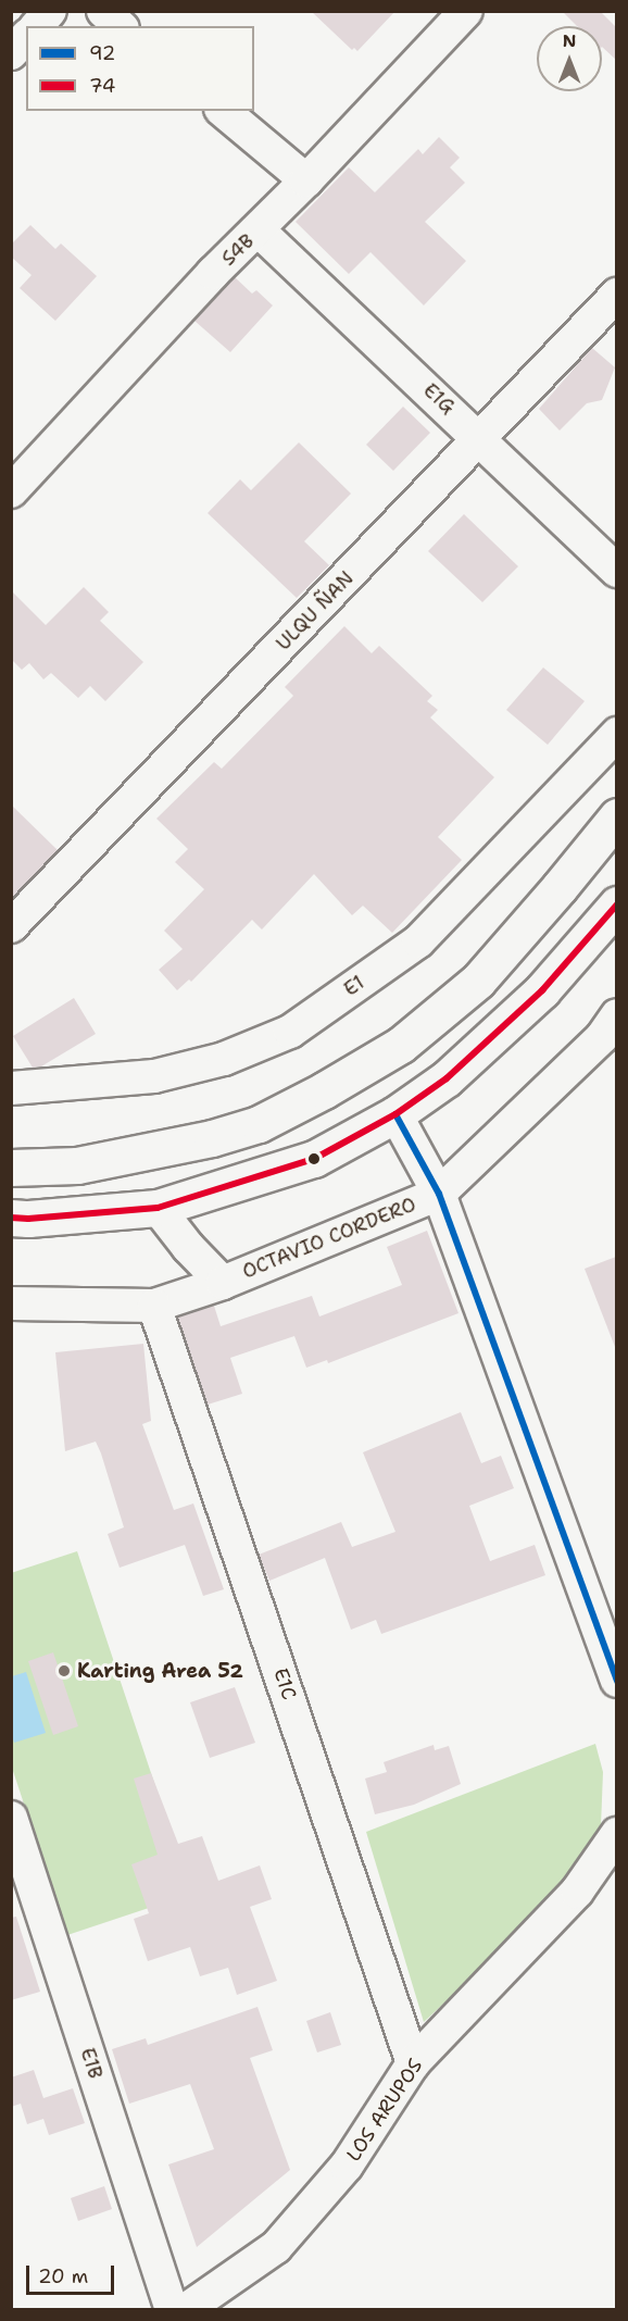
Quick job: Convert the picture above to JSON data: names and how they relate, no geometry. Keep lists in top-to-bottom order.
{
  "streets": {
    "street": [
      "S4B",
      "E1G",
      "ULQU ÑAN",
      "E1",
      "OCTAVIO CORDERO",
      "E1C",
      "E1B",
      "LOS ARUPOS"
    ]
  },
  "crossings": [
    ["S4B", "E1G"],
    ["E1G", "ULQU ÑAN"],
    ["OCTAVIO CORDERO", "E1C"],
    ["E1C", "LOS ARUPOS"]
  ],
  "places": ["Karting Area 52"],
  "lines": ["transit line 74", "transit line 92"],
  "legend": ["92", "74"],
  "scale_bar": "20 m",
  "north": "top"
}
